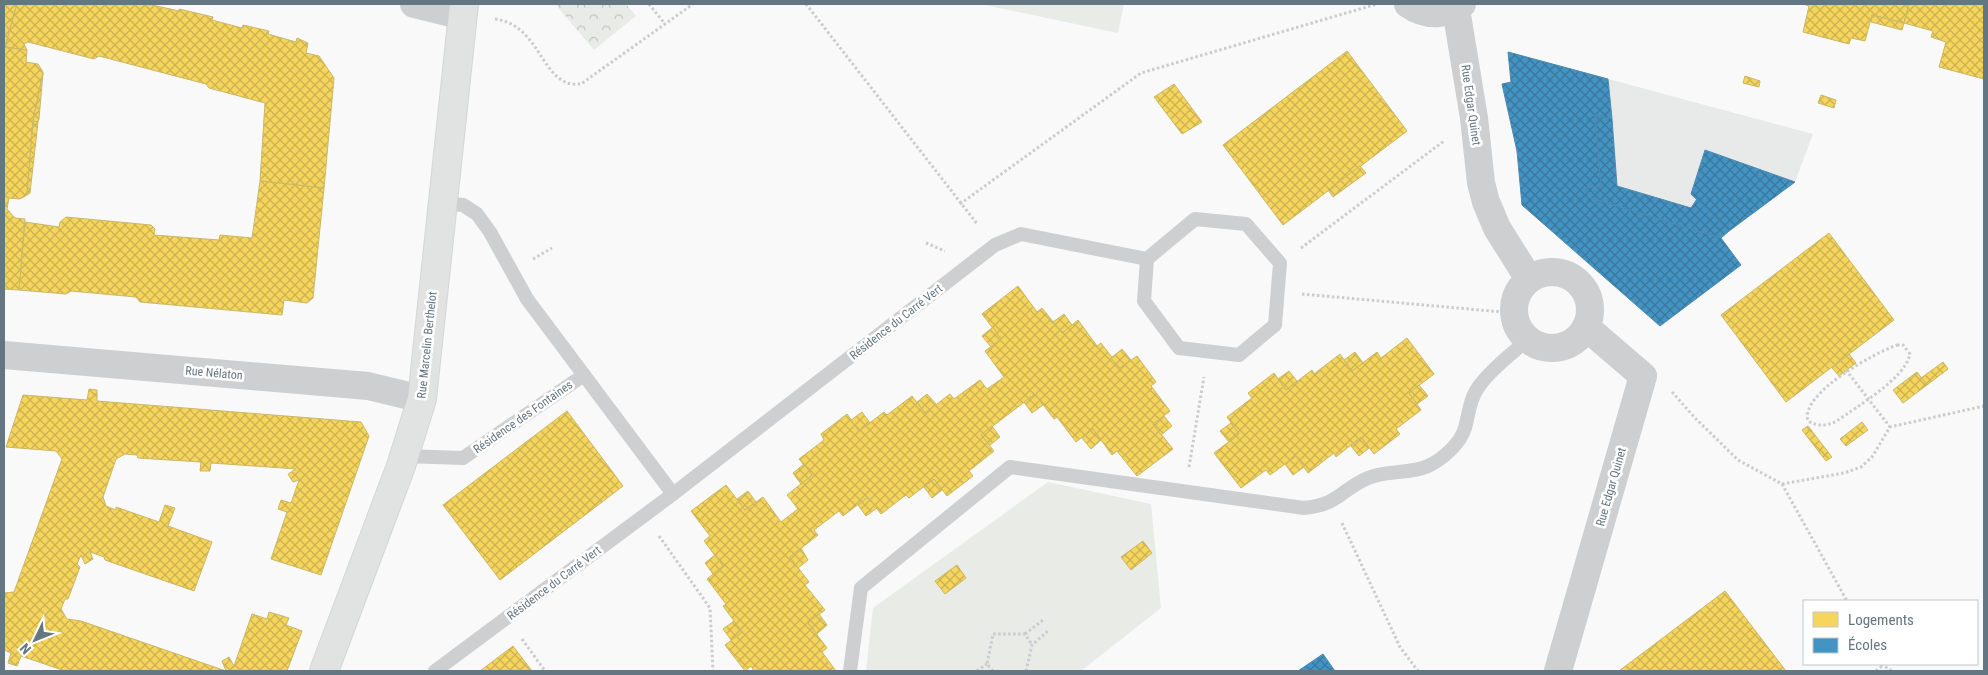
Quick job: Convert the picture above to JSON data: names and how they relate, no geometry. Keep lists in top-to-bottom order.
{
  "streets": {
    "street": ["Rue Edgar Quinet", "Rue Marcelin Berthelot", "Rue Nélaton"],
    "lane": ["Résidence du Carré Vert", "Résidence des Fontaines"]
  },
  "crossings": [
    ["Rue Marcelin Berthelot", "Rue Nélaton"],
    ["Rue Marcelin Berthelot", "Résidence des Fontaines"]
  ],
  "legend": ["Logements", "Écoles"],
  "north": "bottom left"
}
